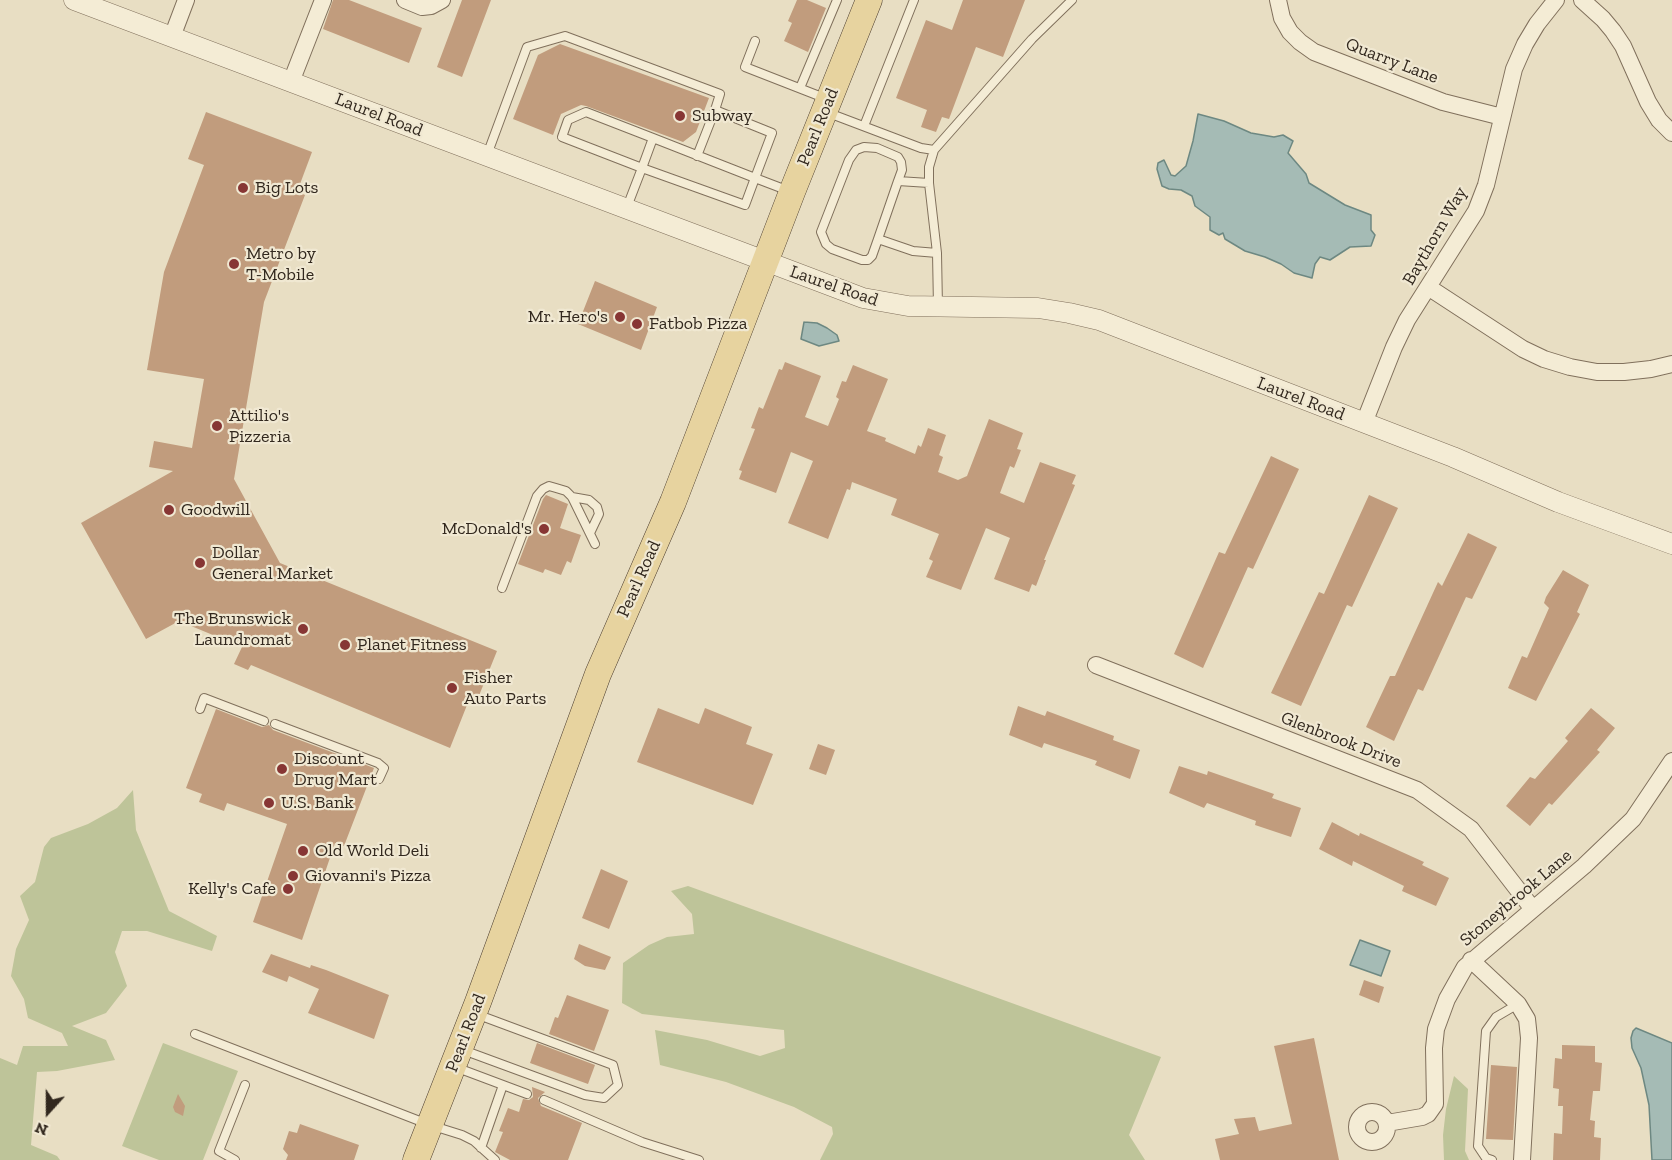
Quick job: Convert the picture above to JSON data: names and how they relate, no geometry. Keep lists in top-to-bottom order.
{
  "streets": {
    "main road": ["Pearl Road"],
    "street": [
      "Quarry Lane",
      "Laurel Road",
      "Baythorn Way",
      "Glenbrook Drive",
      "Stoneybrook Lane"
    ]
  },
  "crossings": [
    ["Quarry Lane", "Baythorn Way"],
    ["Laurel Road", "Pearl Road"],
    ["Laurel Road", "Baythorn Way"],
    ["Glenbrook Drive", "Stoneybrook Lane"]
  ],
  "places": [
    "Subway",
    "Big Lots",
    "Metro by T-Mobile",
    "Mr. Hero's",
    "Fatbob Pizza",
    "Attilio's Pizzeria",
    "Goodwill",
    "McDonald's",
    "Dollar General Market",
    "The Brunswick Laundromat",
    "Planet Fitness",
    "Fisher Auto Parts",
    "Discount Drug Mart",
    "U.S. Bank",
    "Old World Deli",
    "Giovanni's Pizza",
    "Kelly's Cafe"
  ],
  "north": "bottom"
}
